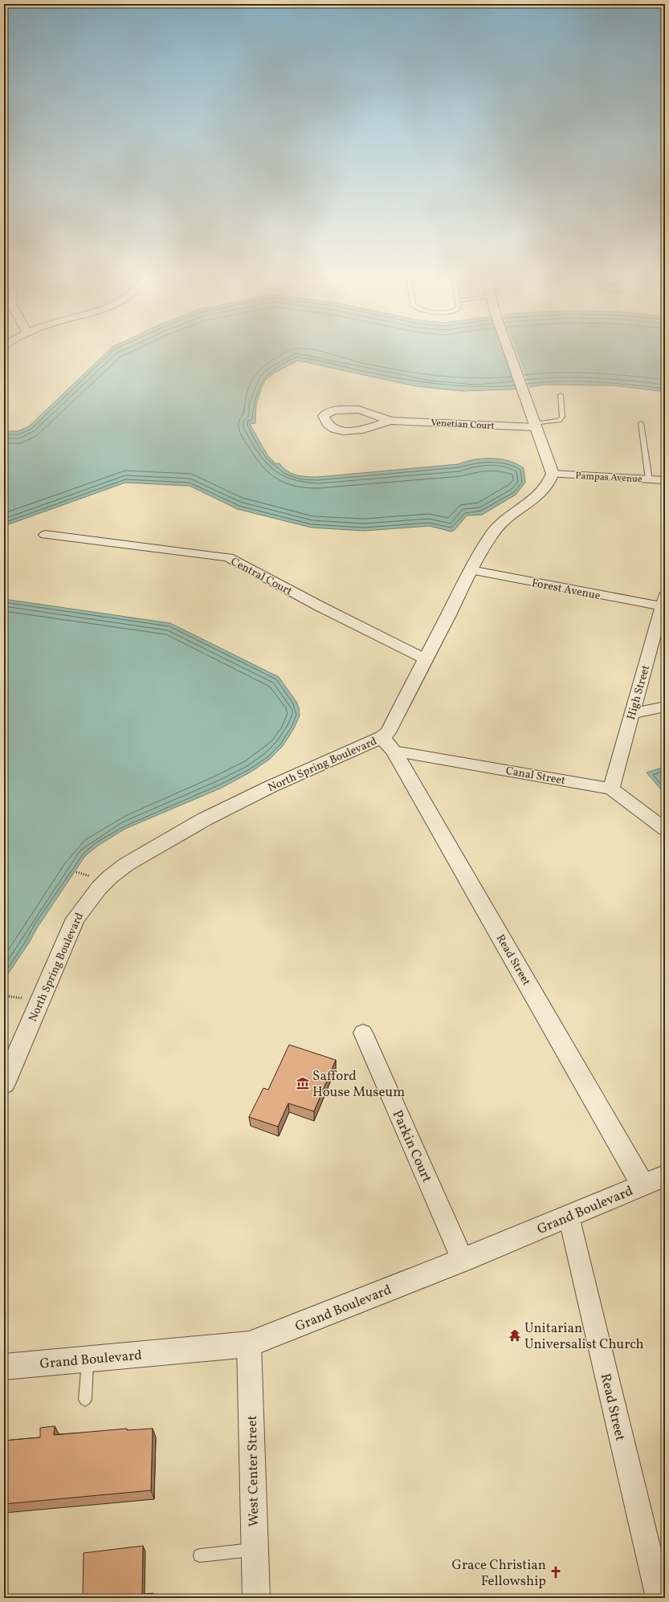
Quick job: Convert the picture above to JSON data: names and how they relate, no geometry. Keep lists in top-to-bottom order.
{
  "streets": {
    "street": [
      "Venetian Court",
      "Pampas Avenue",
      "Central Court",
      "Forest Avenue",
      "High Street",
      "North Spring Boulevard",
      "Canal Street",
      "Read Street",
      "Parkin Court",
      "Grand Boulevard",
      "West Center Street"
    ]
  },
  "crossings": [
    ["Pampas Avenue", "North Spring Boulevard"],
    ["Central Court", "North Spring Boulevard"],
    ["Forest Avenue", "High Street"],
    ["Forest Avenue", "North Spring Boulevard"],
    ["High Street", "Canal Street"],
    ["North Spring Boulevard", "Canal Street"],
    ["North Spring Boulevard", "Read Street"],
    ["Canal Street", "Read Street"],
    ["Read Street", "Grand Boulevard"],
    ["Parkin Court", "Grand Boulevard"],
    ["Grand Boulevard", "West Center Street"]
  ],
  "places": {
    "museum": ["Safford House Museum"],
    "temple": ["Unitarian Universalist Church"],
    "church": ["Grace Christian Fellowship"]
  }
}
